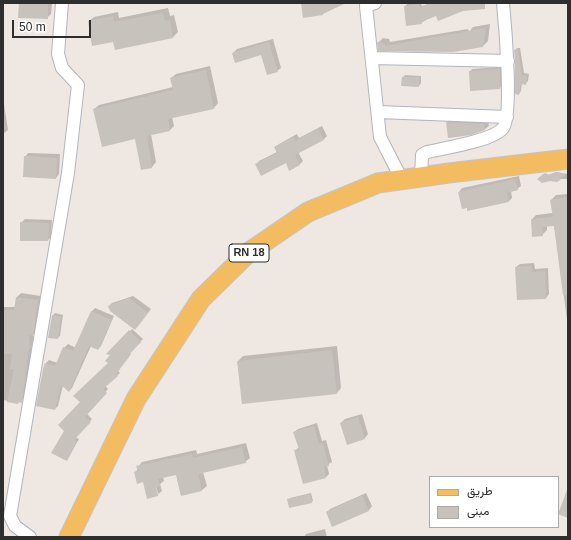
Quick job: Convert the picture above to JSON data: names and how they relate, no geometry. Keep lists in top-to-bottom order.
{
  "streets": {
    "main road": ["RN 18"]
  },
  "legend": ["طريق", "مبنى"],
  "scale_bar": "50 m"
}
